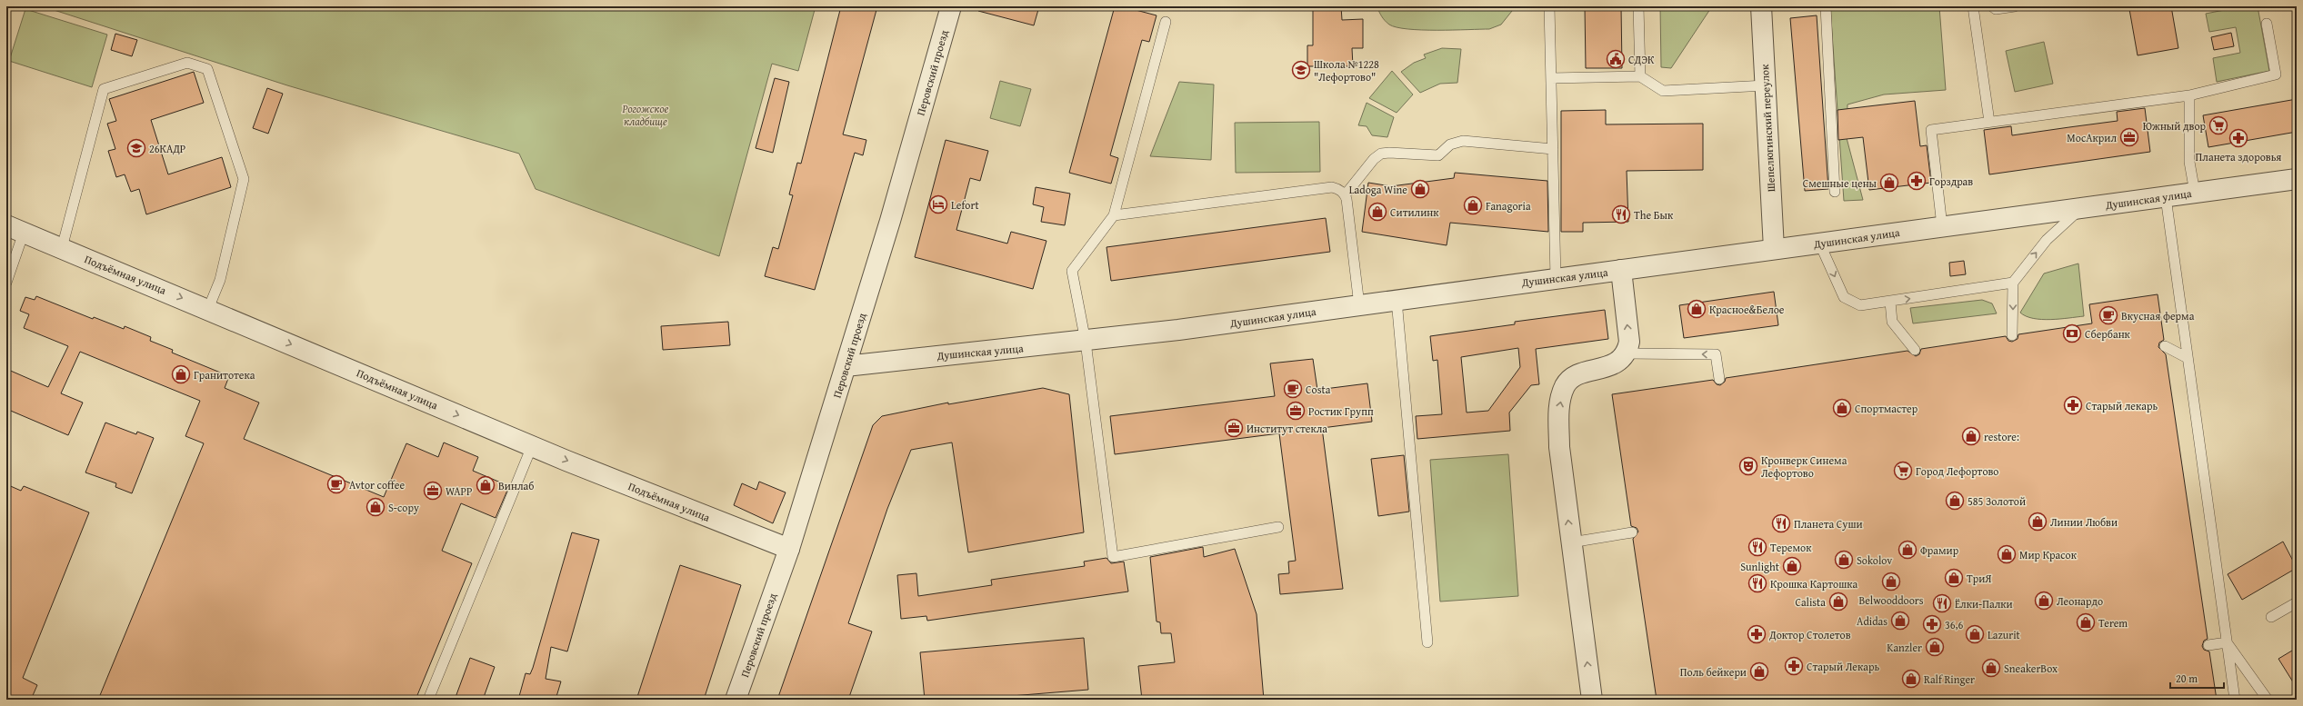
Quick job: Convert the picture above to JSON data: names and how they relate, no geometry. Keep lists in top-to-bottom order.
{
  "streets": {
    "street": [
      "Перовский проезд",
      "Шепелюгинский переулок",
      "Душинская улица",
      "Подъёмная улица"
    ]
  },
  "crossings": [
    ["Перовский проезд", "Душинская улица"],
    ["Перовский проезд", "Подъёмная улица"],
    ["Шепелюгинский переулок", "Душинская улица"]
  ],
  "one_way": ["Подъёмная улица"],
  "parks": ["Рогожское кладбище"],
  "places": {
    "public building": ["СДЭК"],
    "school or university": ["Школа №1228 \"Лефортово\"", "26КАДР"],
    "supermarket": ["Южный двор", "Город Лефортово"],
    "office": [
      "МосАкрил",
      "Ростик Групп",
      "Институт стекла",
      "WAPP"
    ],
    "pharmacy": [
      "Планета здоровья",
      "Горздрав",
      "Старый лекарь",
      "36,6",
      "Доктор Столетов",
      "Старый Лекарь"
    ],
    "shop": [
      "Смешные цены",
      "Ladoga Wine",
      "Fanagoria",
      "Ситилинк",
      "Красное&Белое",
      "Гранитотека",
      "Спортмастер",
      "restore:",
      "Винлаб",
      "585 Золотой",
      "S-copy",
      "Линии Любви",
      "Фрамир",
      "Мир Красок",
      "Sokolov",
      "Sunlight",
      "ТриЯ",
      "Belwooddoors",
      "Леонардо",
      "Calista",
      "Adidas",
      "Terem",
      "Lazurit",
      "Kanzler",
      "SneakerBox",
      "Поль бейкери",
      "Ralf Ringer"
    ],
    "hotel": ["Lefort"],
    "restaurant": [
      "The Бык",
      "Планета Суши",
      "Теремок",
      "Крошка Картошка",
      "Ёлки-Палки"
    ],
    "cafe": ["Вкусная ферма", "Costa", "Avtor coffee"],
    "bank": ["Сбербанк"],
    "theatre": ["Кронверк Синема Лефортово"]
  },
  "scale_bar": "20 m"
}
